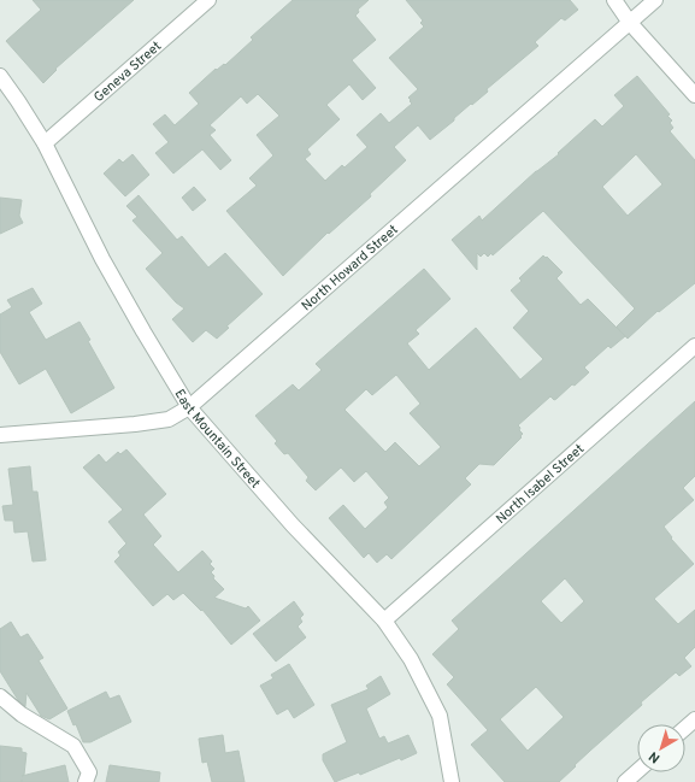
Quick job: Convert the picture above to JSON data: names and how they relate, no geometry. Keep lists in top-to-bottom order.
{
  "streets": {
    "street": [
      "Geneva Street",
      "North Howard Street",
      "East Mountain Street",
      "North Isabel Street"
    ]
  },
  "crossings": [
    ["Geneva Street", "East Mountain Street"],
    ["North Howard Street", "East Mountain Street"],
    ["East Mountain Street", "North Isabel Street"]
  ],
  "north": "bottom left"
}
